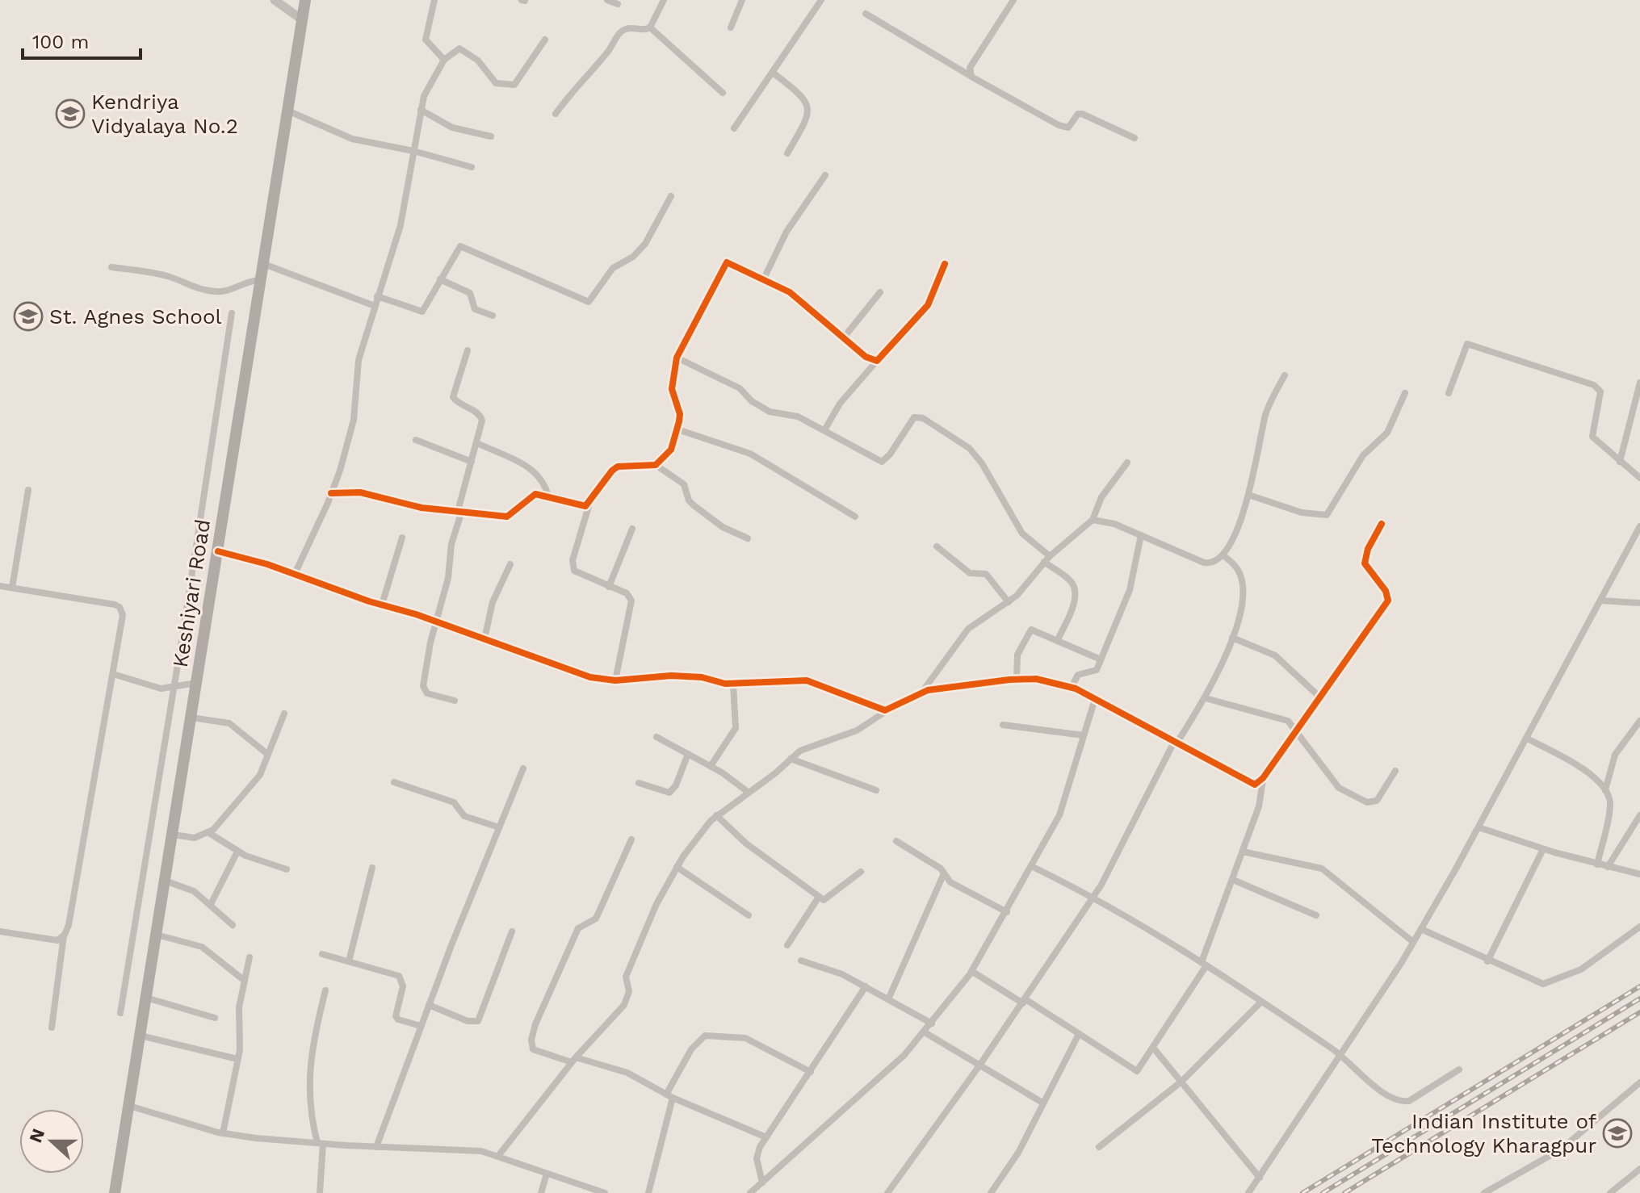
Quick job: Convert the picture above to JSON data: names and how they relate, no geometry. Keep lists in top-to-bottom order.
{
  "streets": {
    "main road": ["Keshiyari Road"]
  },
  "places": {
    "school or university": ["Kendriya Vidyalaya No.2", "St. Agnes School", "Indian Institute of Technology Kharagpur"]
  },
  "scale_bar": "100 m",
  "north": "left"
}
